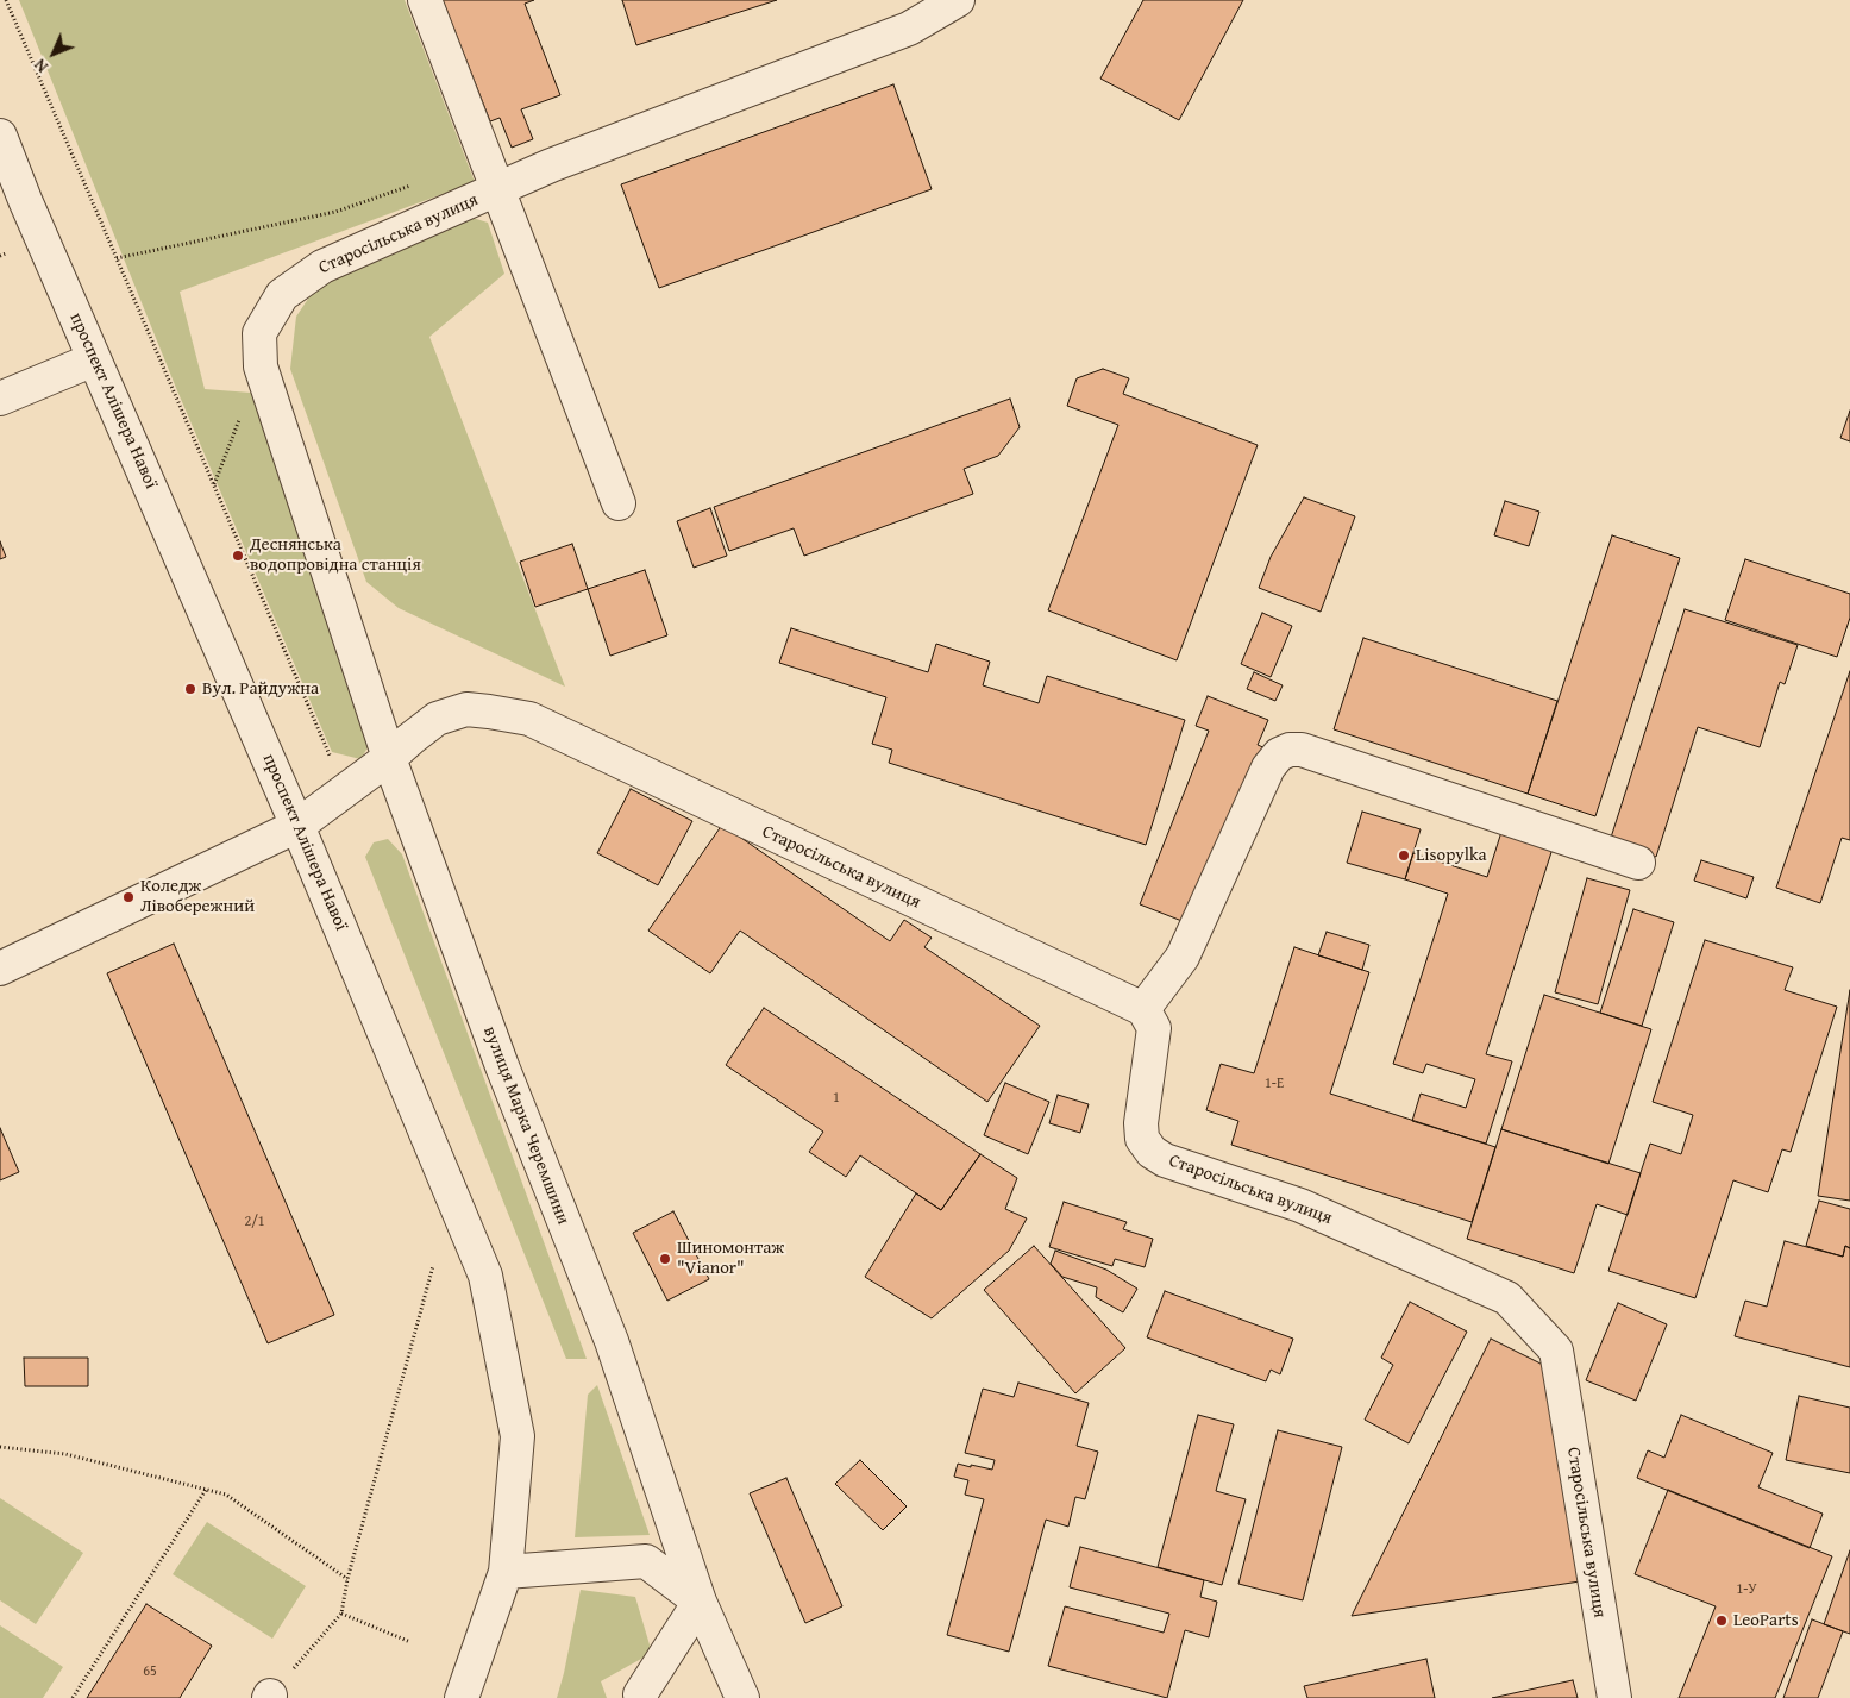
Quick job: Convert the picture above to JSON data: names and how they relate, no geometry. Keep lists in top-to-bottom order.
{
  "streets": {
    "street": ["Старосільська вулиця", "проспект Алішера Навої", "вулиця Марка Черемшини"]
  },
  "crossings": [
    ["Старосільська вулиця", "вулиця Марка Черемшини"],
    ["проспект Алішера Навої", "вулиця Марка Черемшини"]
  ],
  "places": [
    "Деснянська водопровідна станція",
    "Вул. Райдужна",
    "Lisopylka",
    "Коледж Лівобережний",
    "Шиномонтаж \"Vianor\"",
    "LeoParts"
  ],
  "house_numbers": [
    "1-Е",
    "1",
    "2/1",
    "1-У",
    "65"
  ],
  "north": "bottom left"
}
